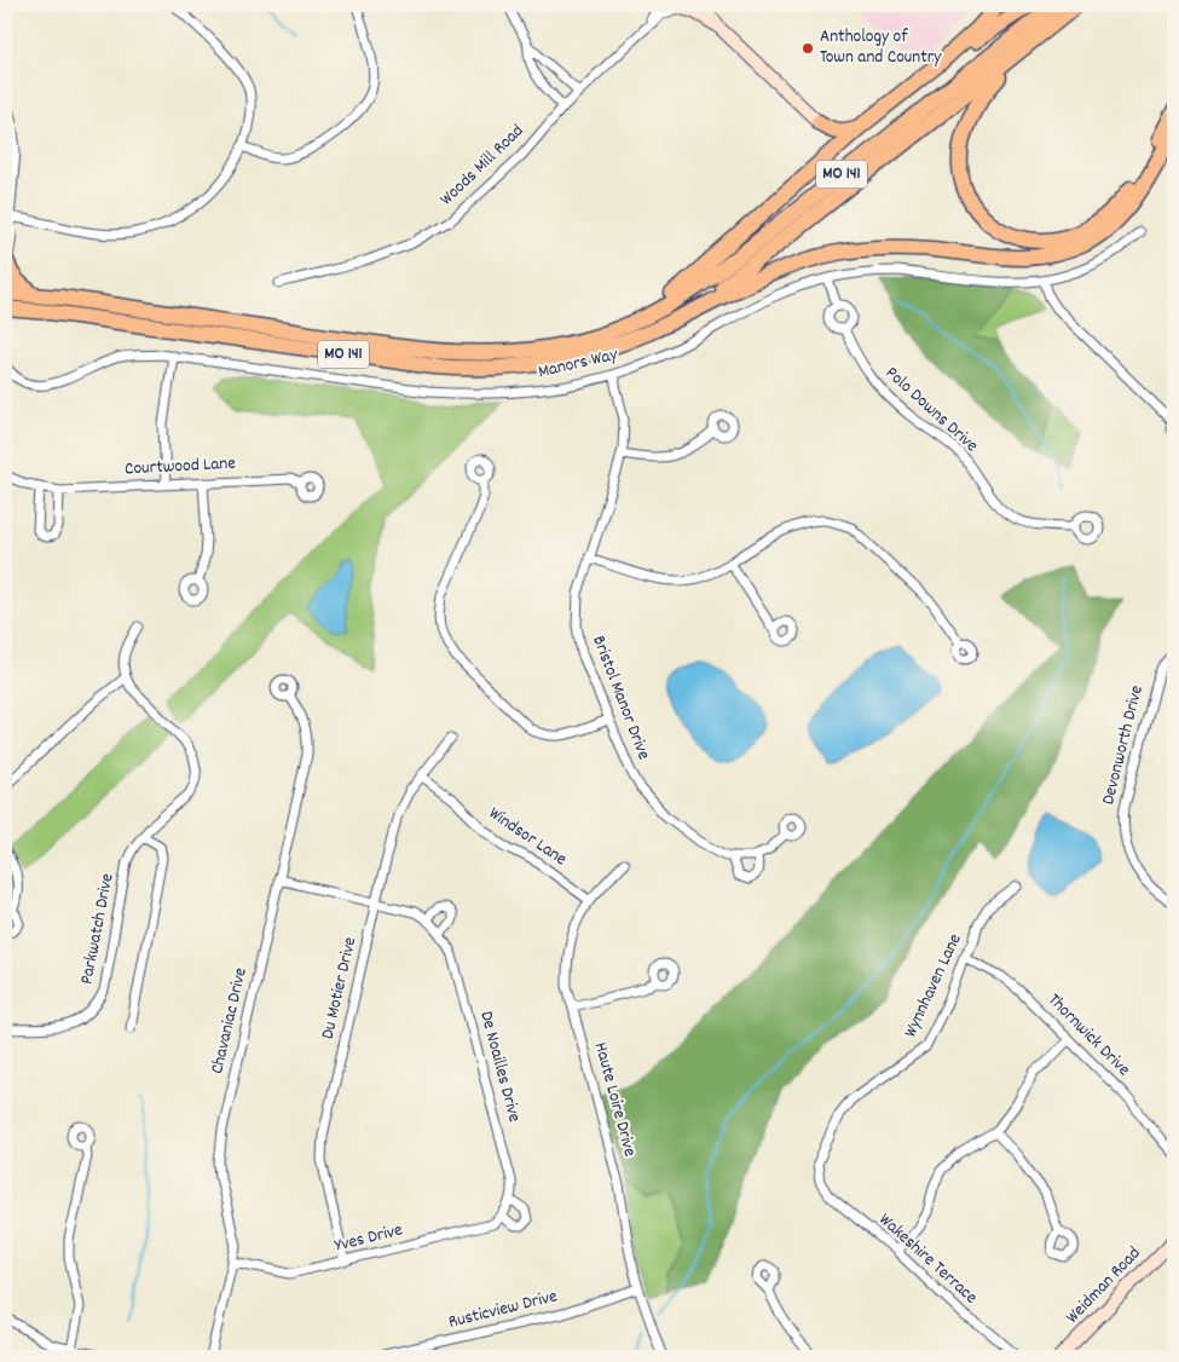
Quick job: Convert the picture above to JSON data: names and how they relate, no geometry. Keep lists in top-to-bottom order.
{
  "streets": {
    "highway": ["MO 141"],
    "street": [
      "Woods Mill Road",
      "Manors Way",
      "Polo Downs Drive",
      "Courtwood Lane",
      "Bristol Manor Drive",
      "Devonworth Drive",
      "Windsor Lane",
      "Parkwatch Drive",
      "Wynnhaven Lane",
      "Du Motier Drive",
      "Chavaniac Drive",
      "Thornwick Drive",
      "De Noailles Drive",
      "Haute Loire Drive",
      "Yves Drive",
      "Wakeshire Terrace",
      "Weidman Road",
      "Rusticview Drive"
    ]
  },
  "crossings": [
    ["Manors Way", "Polo Downs Drive"],
    ["Manors Way", "Bristol Manor Drive"],
    ["Windsor Lane", "Du Motier Drive"],
    ["Windsor Lane", "Haute Loire Drive"],
    ["Wynnhaven Lane", "Thornwick Drive"],
    ["Wynnhaven Lane", "Wakeshire Terrace"],
    ["Du Motier Drive", "De Noailles Drive"],
    ["Du Motier Drive", "Yves Drive"],
    ["Chavaniac Drive", "De Noailles Drive"],
    ["Chavaniac Drive", "Yves Drive"],
    ["De Noailles Drive", "Yves Drive"],
    ["Haute Loire Drive", "Rusticview Drive"]
  ],
  "places": ["Anthology of Town and Country"]
}
